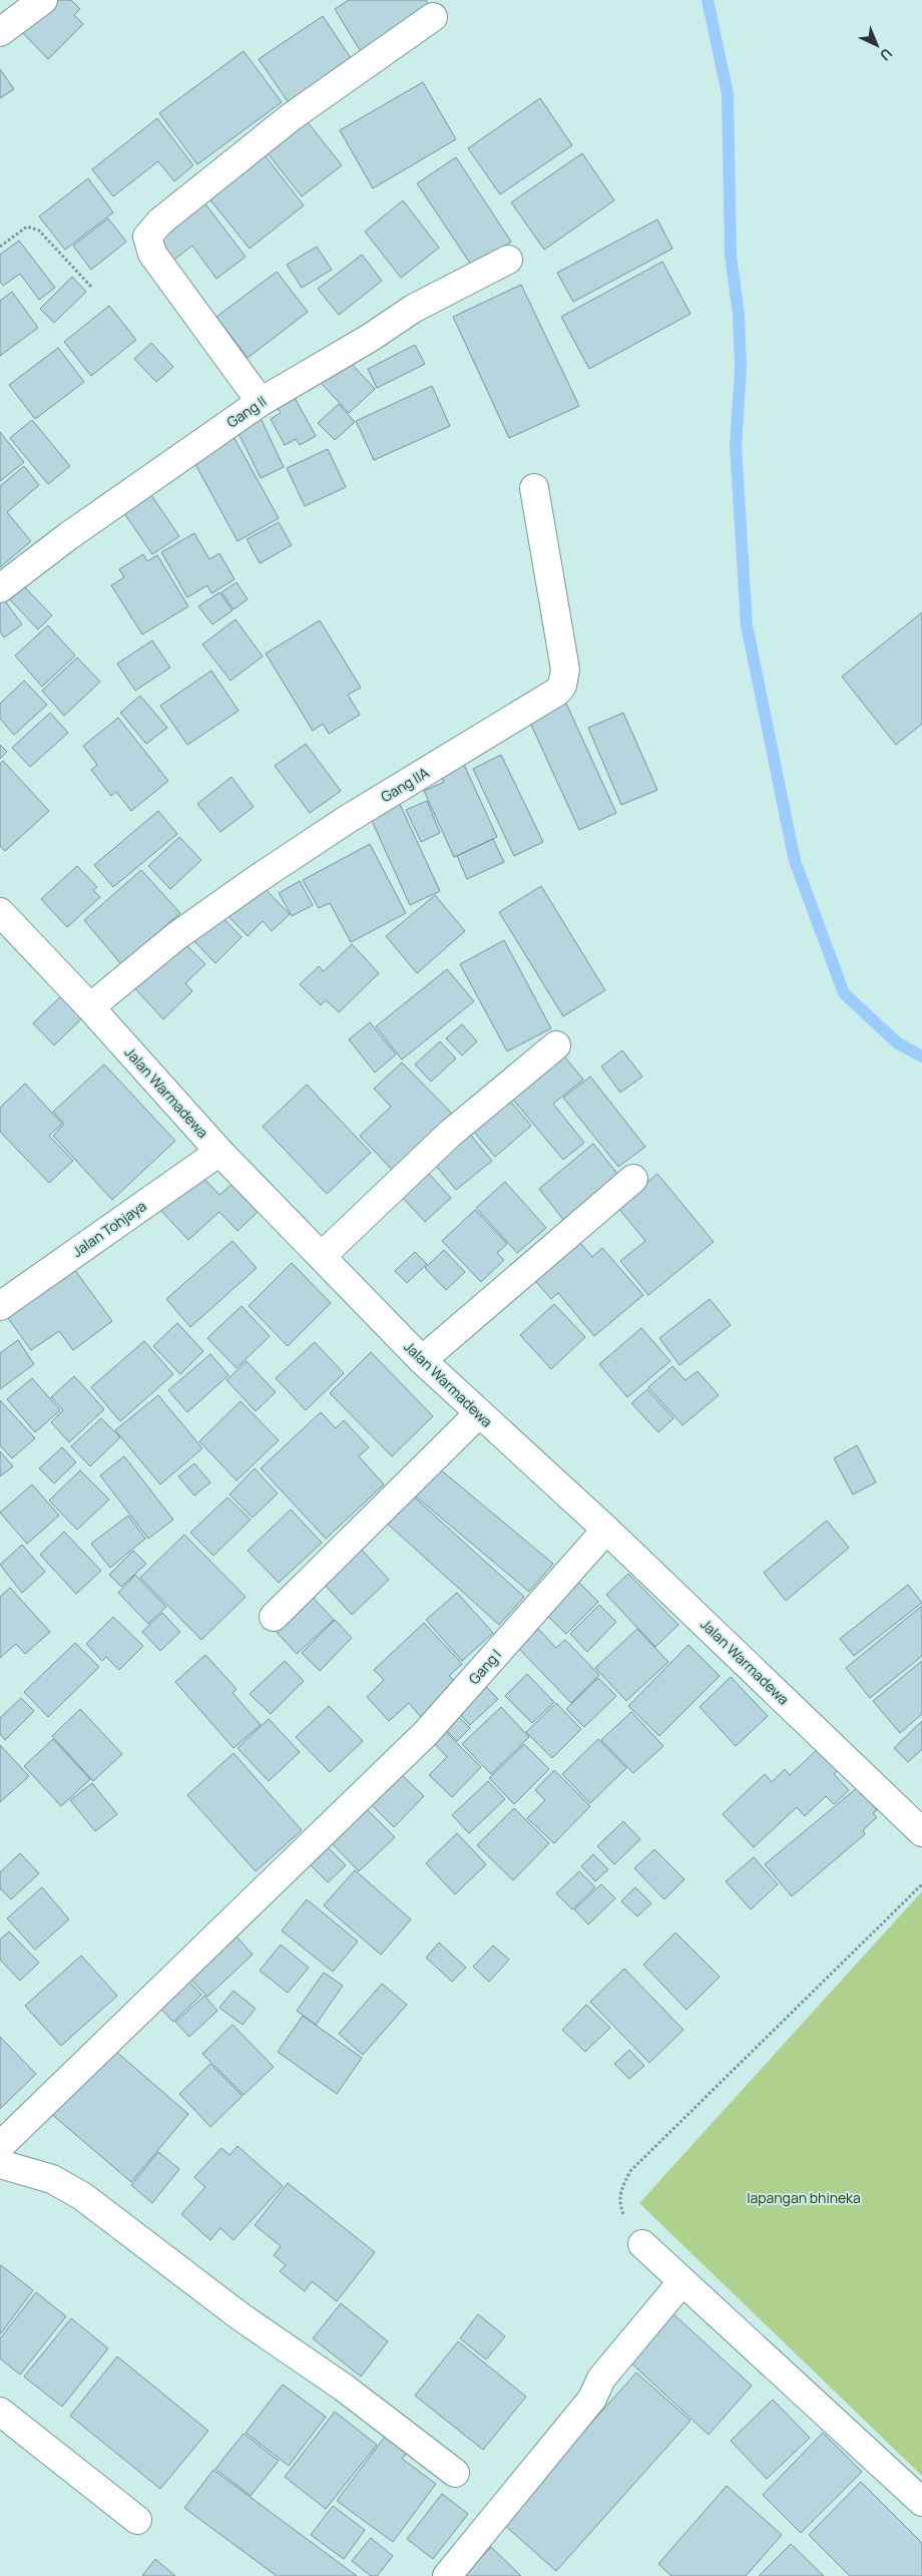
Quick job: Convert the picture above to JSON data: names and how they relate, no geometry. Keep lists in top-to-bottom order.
{
  "streets": {
    "street": [
      "Gang II",
      "Gang IIA",
      "Jalan Warmadewa",
      "Jalan Tohjaya",
      "Gang I"
    ]
  },
  "crossings": [
    ["Gang IIA", "Jalan Warmadewa"],
    ["Jalan Warmadewa", "Jalan Tohjaya"],
    ["Jalan Warmadewa", "Gang I"]
  ],
  "parks": ["lapangan bhineka"],
  "north": "bottom right"
}
